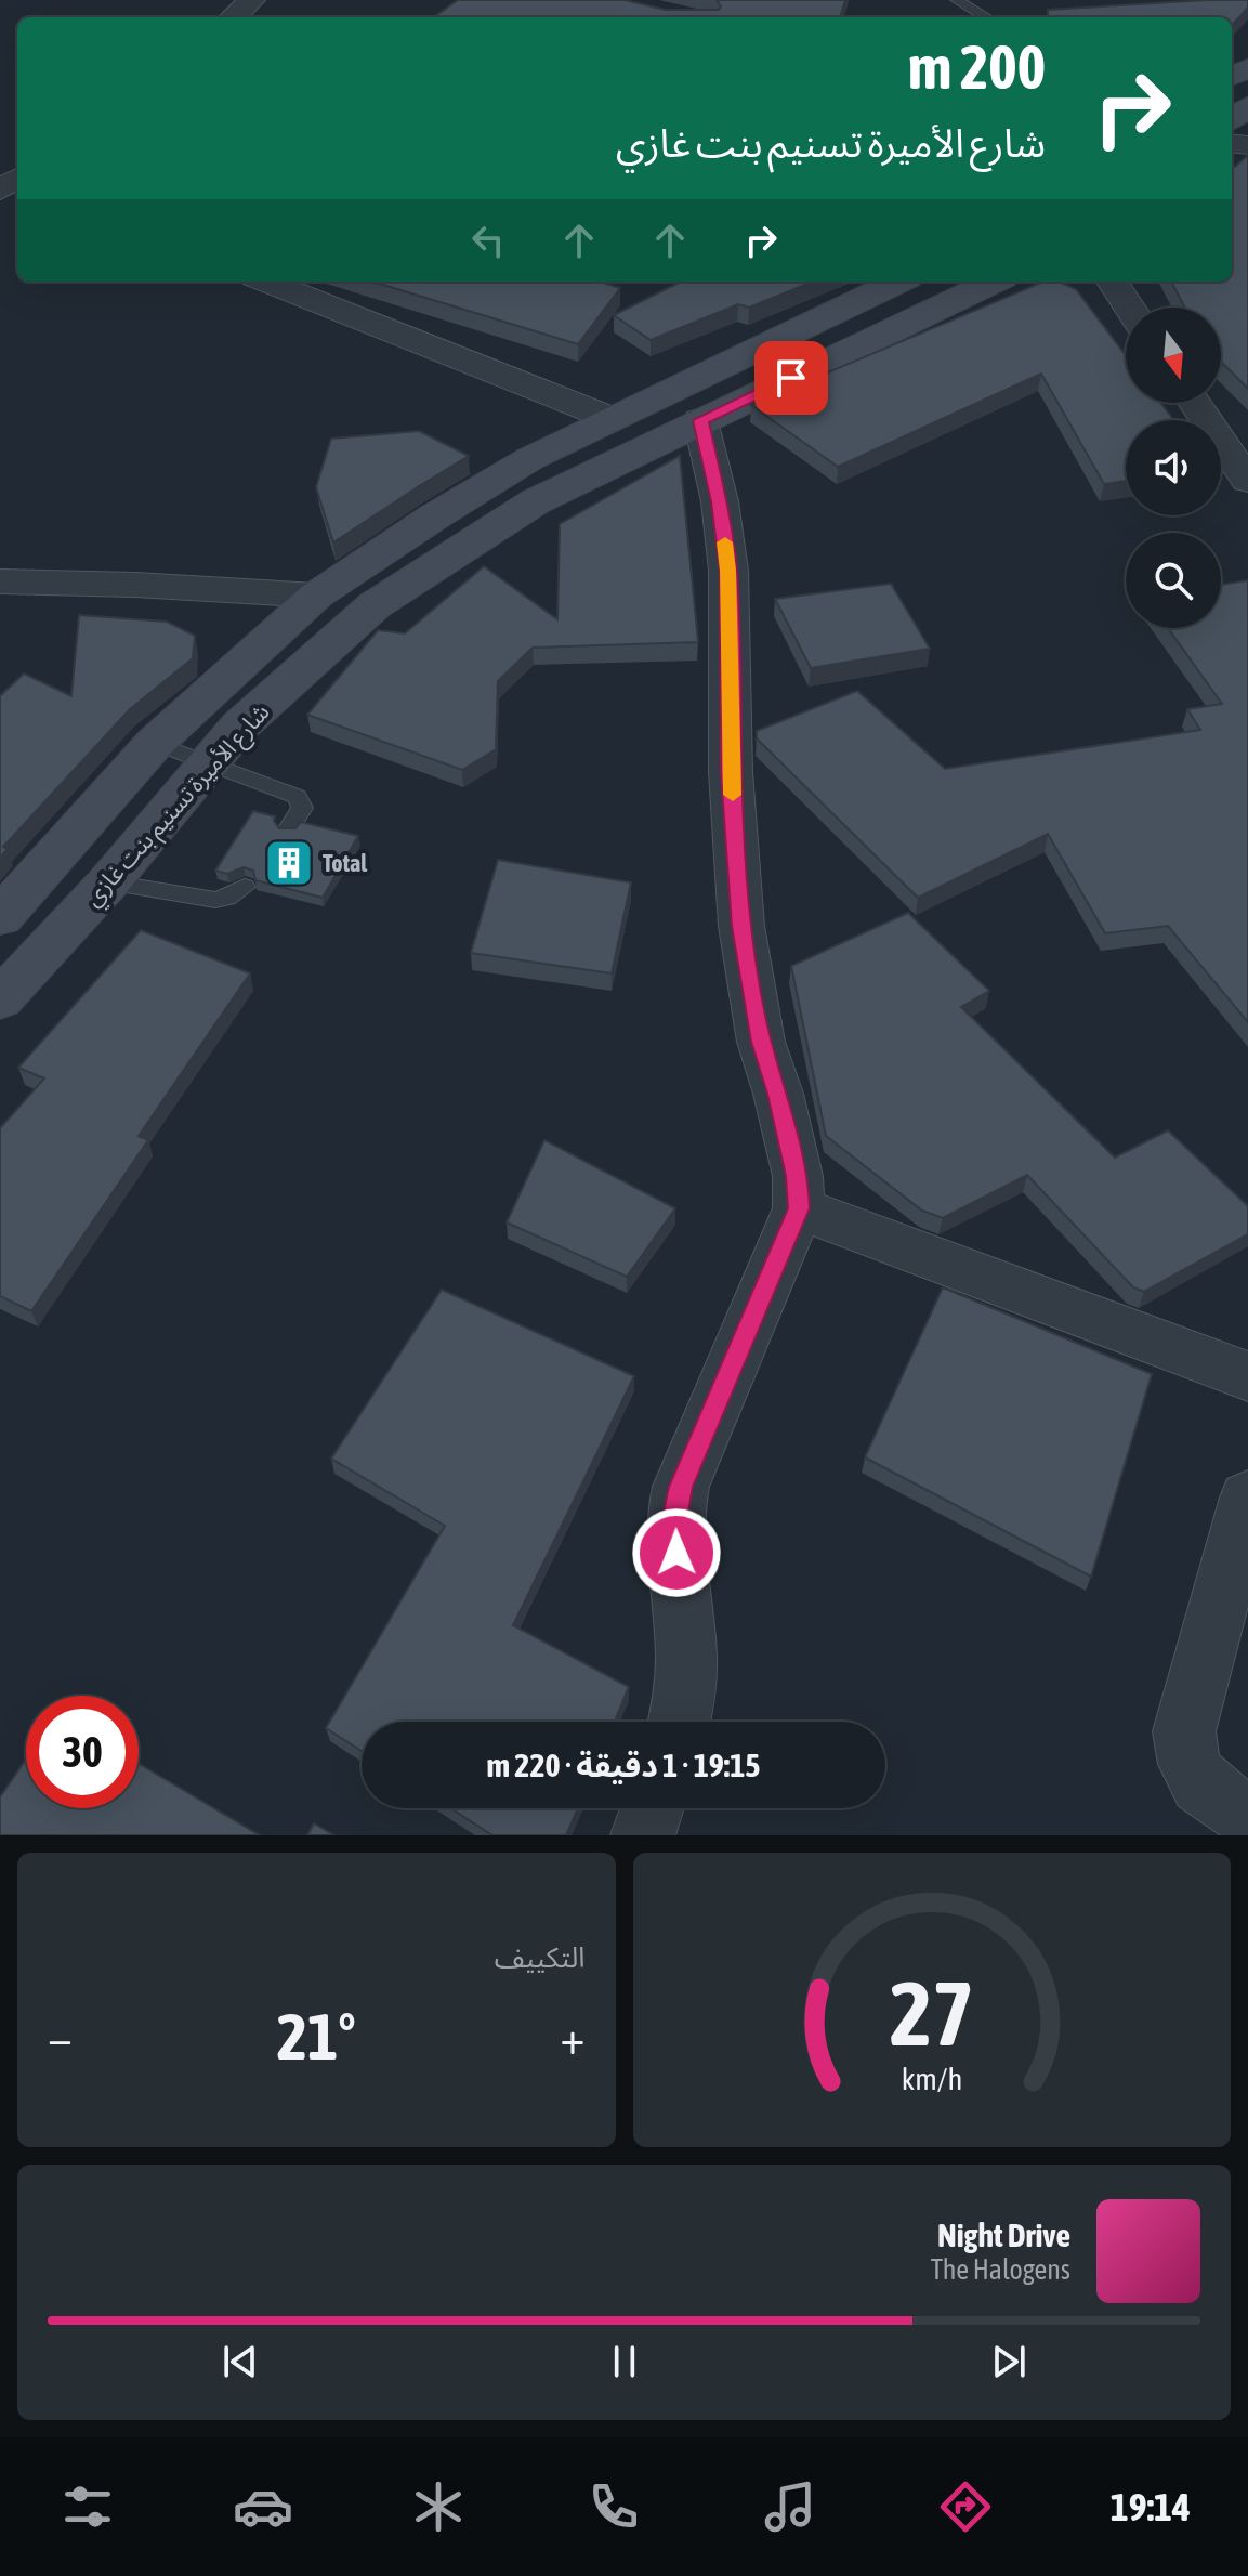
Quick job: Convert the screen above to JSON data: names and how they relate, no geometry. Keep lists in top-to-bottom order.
{
  "streets": {
    "main road": ["شارع الأميرة تسنيم بنت غازي"]
  },
  "places": {
    "building": ["Total"]
  },
  "north": "bottom",
  "page": {
    "turn": ["200 m", "شارع الأميرة تسنيم بنت غازي"],
    "limit": "30",
    "trip": "19:15 · 1 دقيقة · 220 m",
    "tile": "التكييف",
    "heat": ["−", "21°", "+"],
    "song": ["Night Drive", "The Halogens"],
    "tabs": "19:14",
    "gauge": ["27", "km/h"]
  }
}
